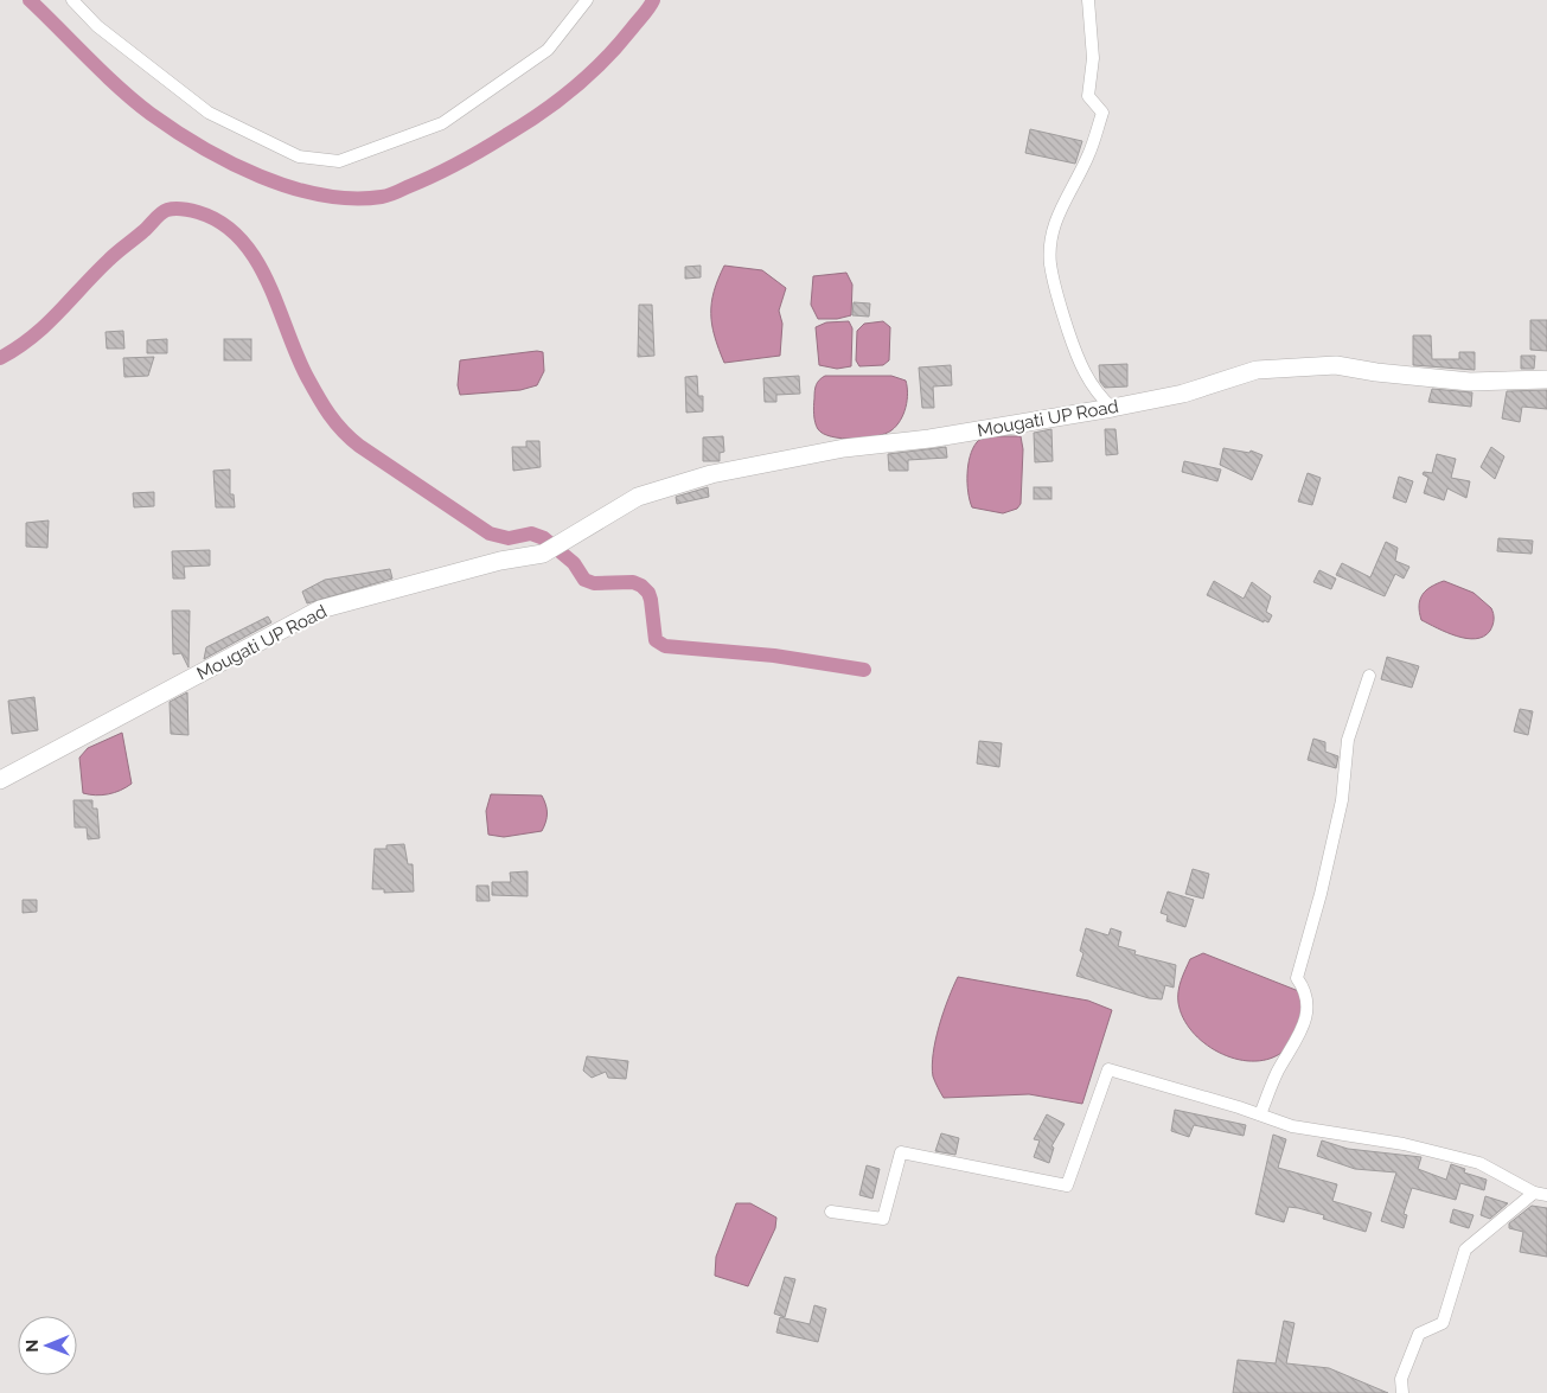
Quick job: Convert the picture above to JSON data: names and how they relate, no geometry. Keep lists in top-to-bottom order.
{
  "streets": {
    "street": ["Mougati UP Road"]
  },
  "north": "left"
}
